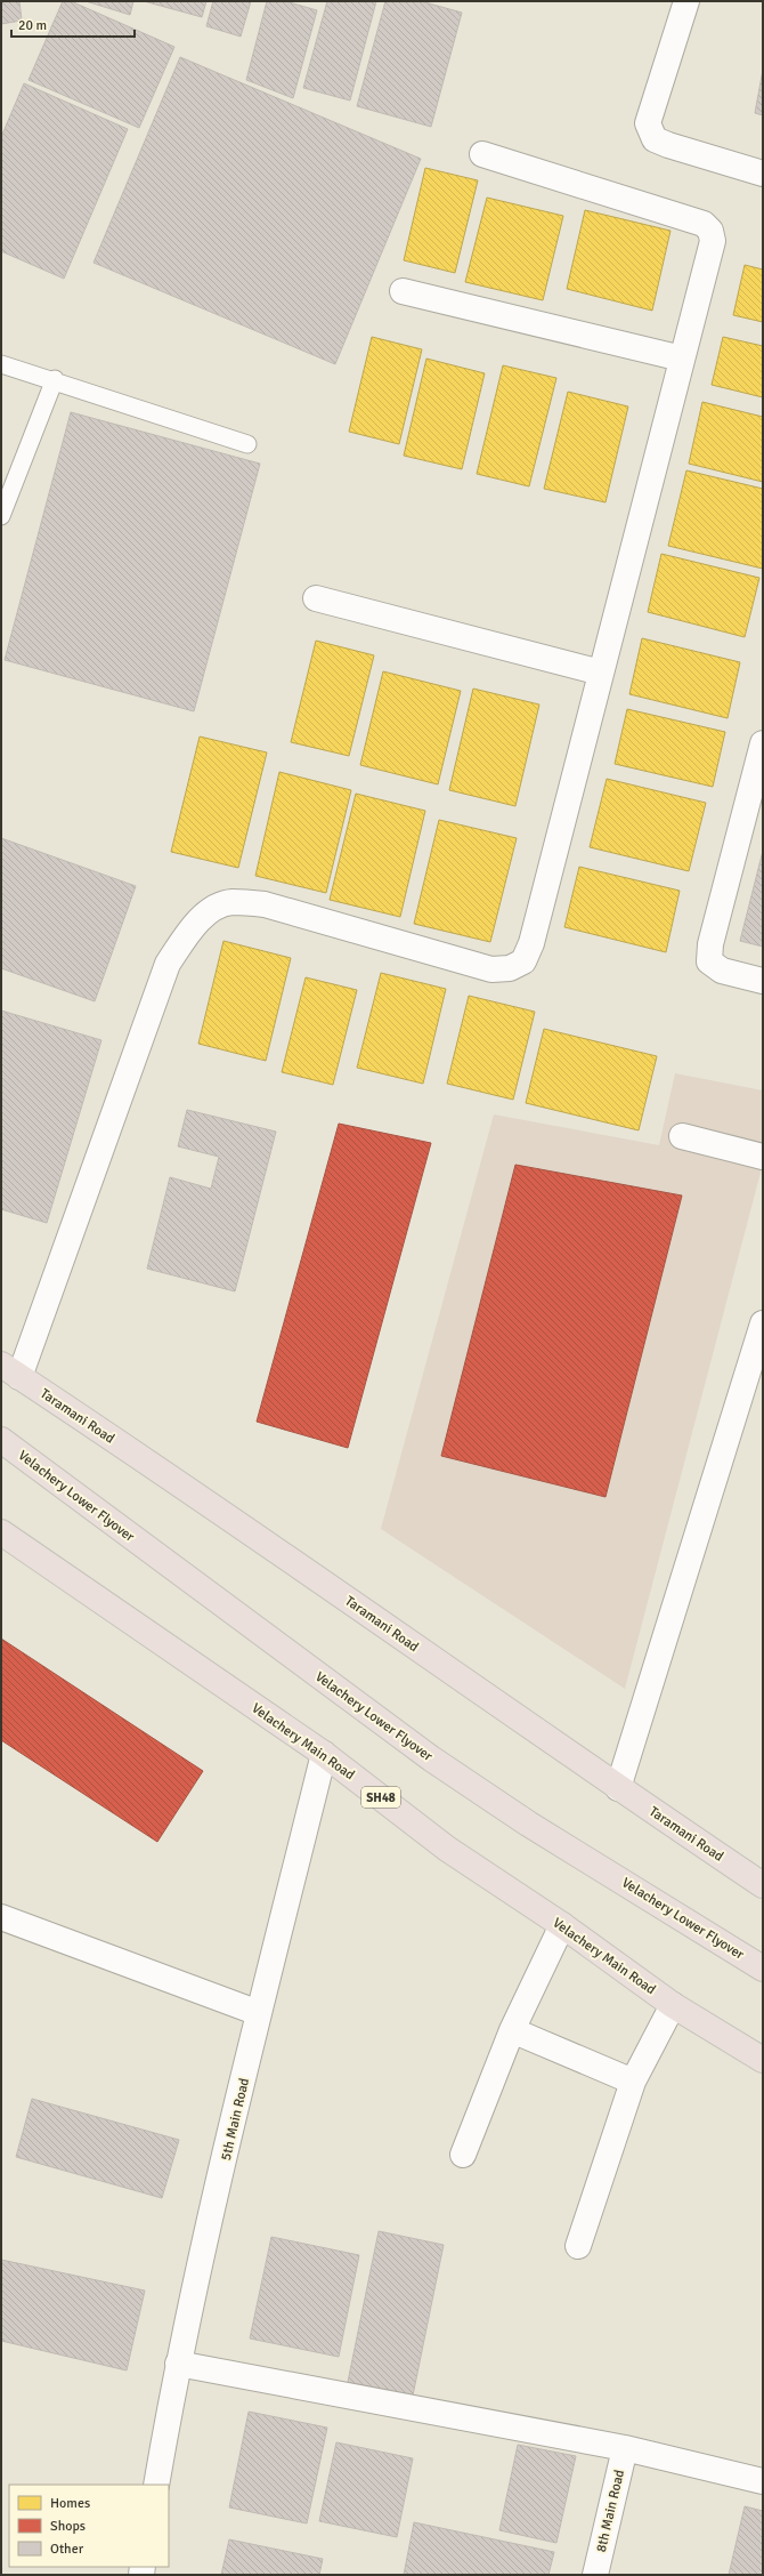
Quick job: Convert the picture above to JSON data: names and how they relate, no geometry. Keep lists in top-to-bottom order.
{
  "streets": {
    "main road": [
      "Taramani Road",
      "Velachery Lower Flyover",
      "Velachery Main Road",
      "SH48"
    ],
    "street": ["5th Main Road", "8th Main Road"]
  },
  "crossings": [
    ["Velachery Main Road", "5th Main Road"]
  ],
  "legend": ["Homes", "Shops", "Other"],
  "scale_bar": "20 m"
}
